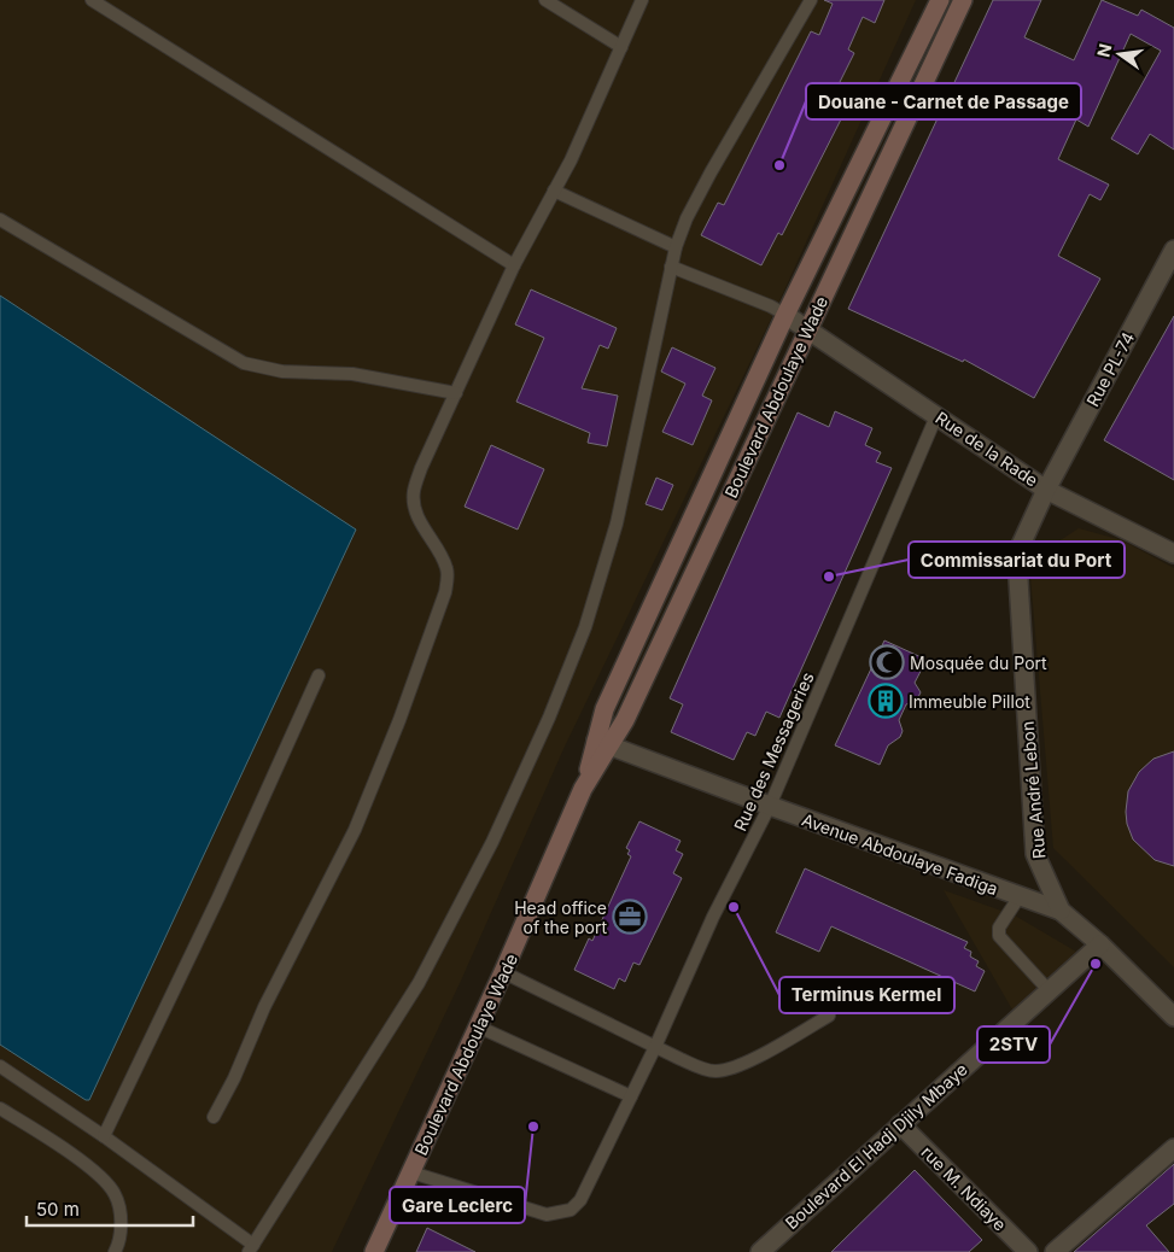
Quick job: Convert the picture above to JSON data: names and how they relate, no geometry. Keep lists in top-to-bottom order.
{
  "streets": {
    "street": [
      "Rue PL-74",
      "Boulevard Abdoulaye Wade",
      "Rue de la Rade",
      "Rue André Lebon",
      "Avenue Abdoulaye Fadiga",
      "Boulevard El Hadj Djily Mbaye",
      "rue M. Ndiaye"
    ],
    "lane": ["Rue des Messageries"]
  },
  "crossings": [
    ["Rue PL-74", "Rue de la Rade"],
    ["Rue PL-74", "Rue André Lebon"],
    ["Boulevard Abdoulaye Wade", "Rue de la Rade"],
    ["Boulevard Abdoulaye Wade", "Rue des Messageries"],
    ["Boulevard Abdoulaye Wade", "Avenue Abdoulaye Fadiga"],
    ["Rue de la Rade", "Rue des Messageries"],
    ["Rue de la Rade", "Rue André Lebon"],
    ["Rue des Messageries", "Avenue Abdoulaye Fadiga"],
    ["Rue André Lebon", "Avenue Abdoulaye Fadiga"],
    ["Avenue Abdoulaye Fadiga", "Boulevard El Hadj Djily Mbaye"],
    ["Boulevard El Hadj Djily Mbaye", "rue M. Ndiaye"]
  ],
  "places": {
    "other": [
      "Douane - Carnet de Passage",
      "Commissariat du Port",
      "Terminus Kermel",
      "2STV",
      "Gare Leclerc"
    ],
    "mosque": ["Mosquée du Port"],
    "building": ["Immeuble Pillot"],
    "office": ["Head office of the port"]
  },
  "scale_bar": "50 m",
  "north": "left"
}
